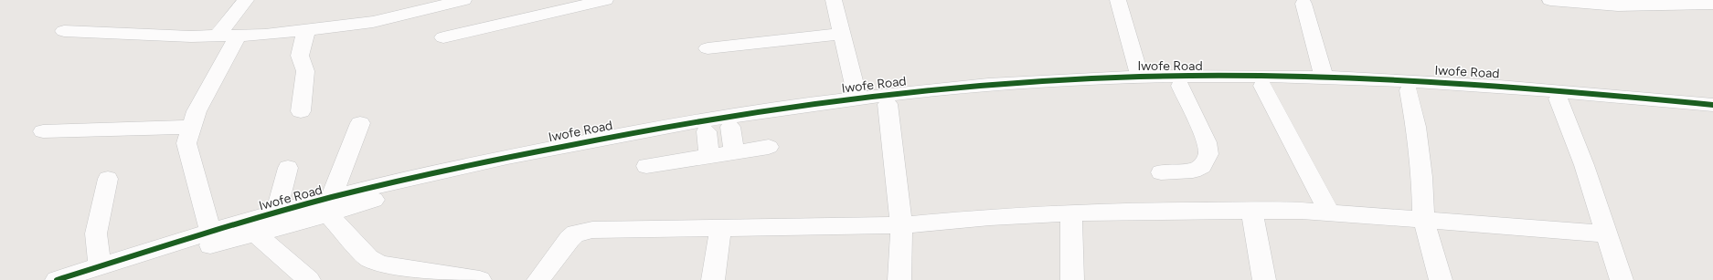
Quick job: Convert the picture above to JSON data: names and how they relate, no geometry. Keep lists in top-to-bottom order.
{
  "streets": {
    "street": ["Iwofe Road"]
  }
}
